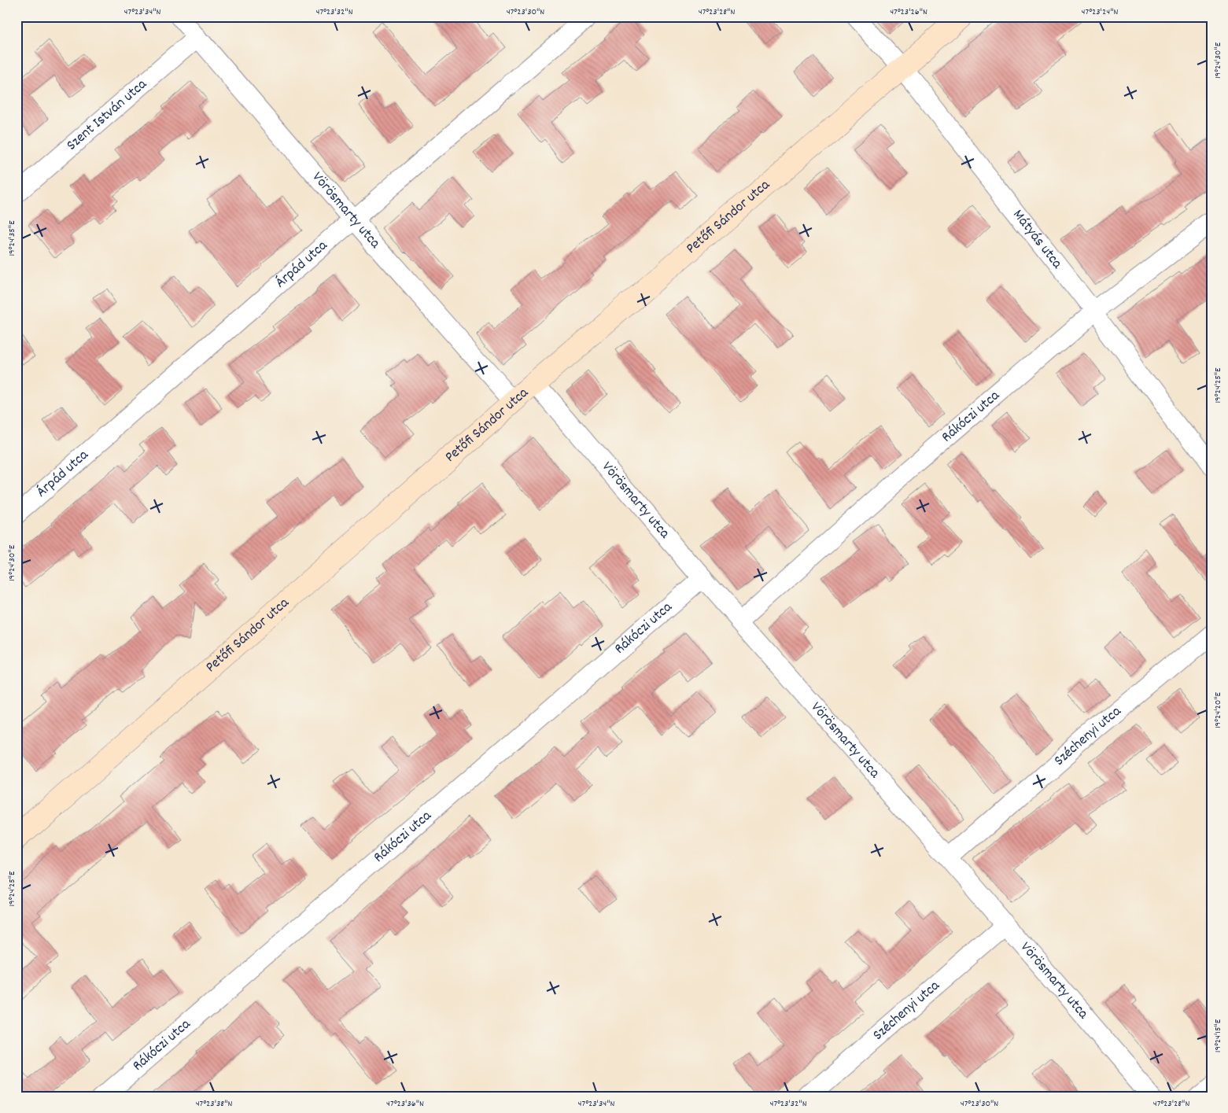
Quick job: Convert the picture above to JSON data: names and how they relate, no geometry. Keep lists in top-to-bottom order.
{
  "streets": {
    "main road": ["Petőfi Sándor utca"],
    "street": [
      "Szent István utca",
      "Vörösmarty utca",
      "Mátyás utca",
      "Árpád utca",
      "Rákóczi utca",
      "Széchenyi utca"
    ]
  },
  "crossings": [
    ["Szent István utca", "Vörösmarty utca"],
    ["Vörösmarty utca", "Petőfi Sándor utca"],
    ["Vörösmarty utca", "Árpád utca"],
    ["Vörösmarty utca", "Rákóczi utca"],
    ["Vörösmarty utca", "Széchenyi utca"],
    ["Petőfi Sándor utca", "Mátyás utca"],
    ["Mátyás utca", "Rákóczi utca"]
  ],
  "coordinates": [
    "47°23'34\"N",
    "47°23'32\"N",
    "47°23'30\"N",
    "47°23'28\"N",
    "47°23'26\"N",
    "47°23'24\"N",
    "19°24'30\"E",
    "19°24'35\"E",
    "19°24'25\"E",
    "19°24'20\"E",
    "19°24'15\"E",
    "47°23'38\"N",
    "47°23'36\"N"
  ]
}
